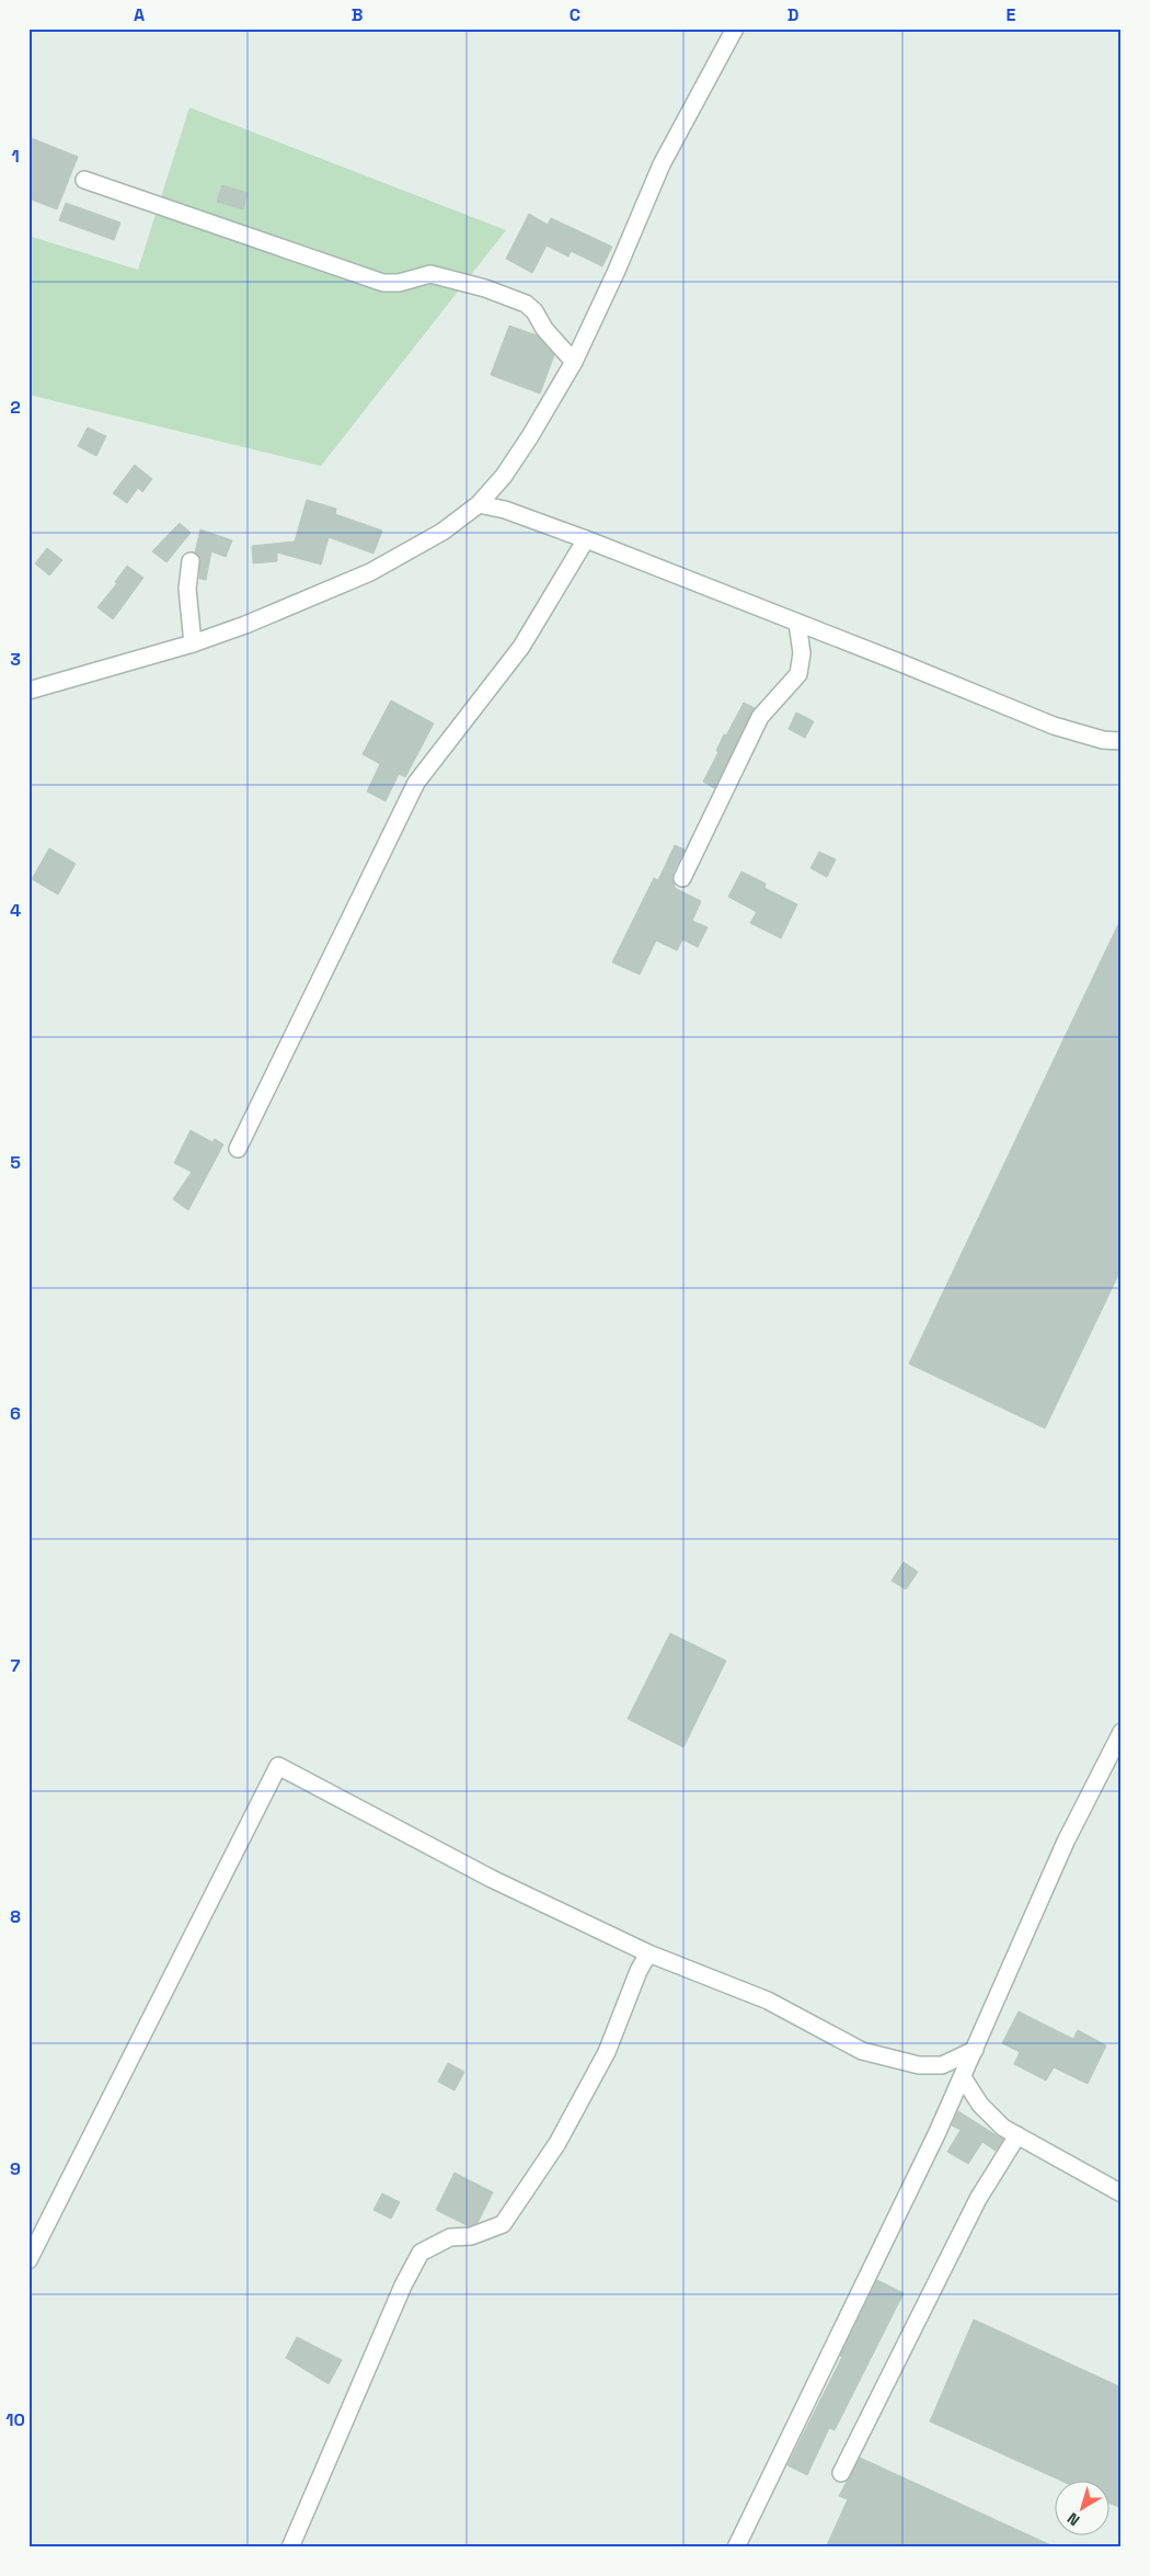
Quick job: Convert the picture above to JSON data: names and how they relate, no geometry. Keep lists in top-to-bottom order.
{
  "north": "bottom left",
  "grid": {
    "columns": [
      "A",
      "B",
      "C",
      "D",
      "E"
    ],
    "rows": [
      "1",
      "2",
      "3",
      "4",
      "5",
      "6",
      "7",
      "8",
      "9",
      "10"
    ]
  }
}
